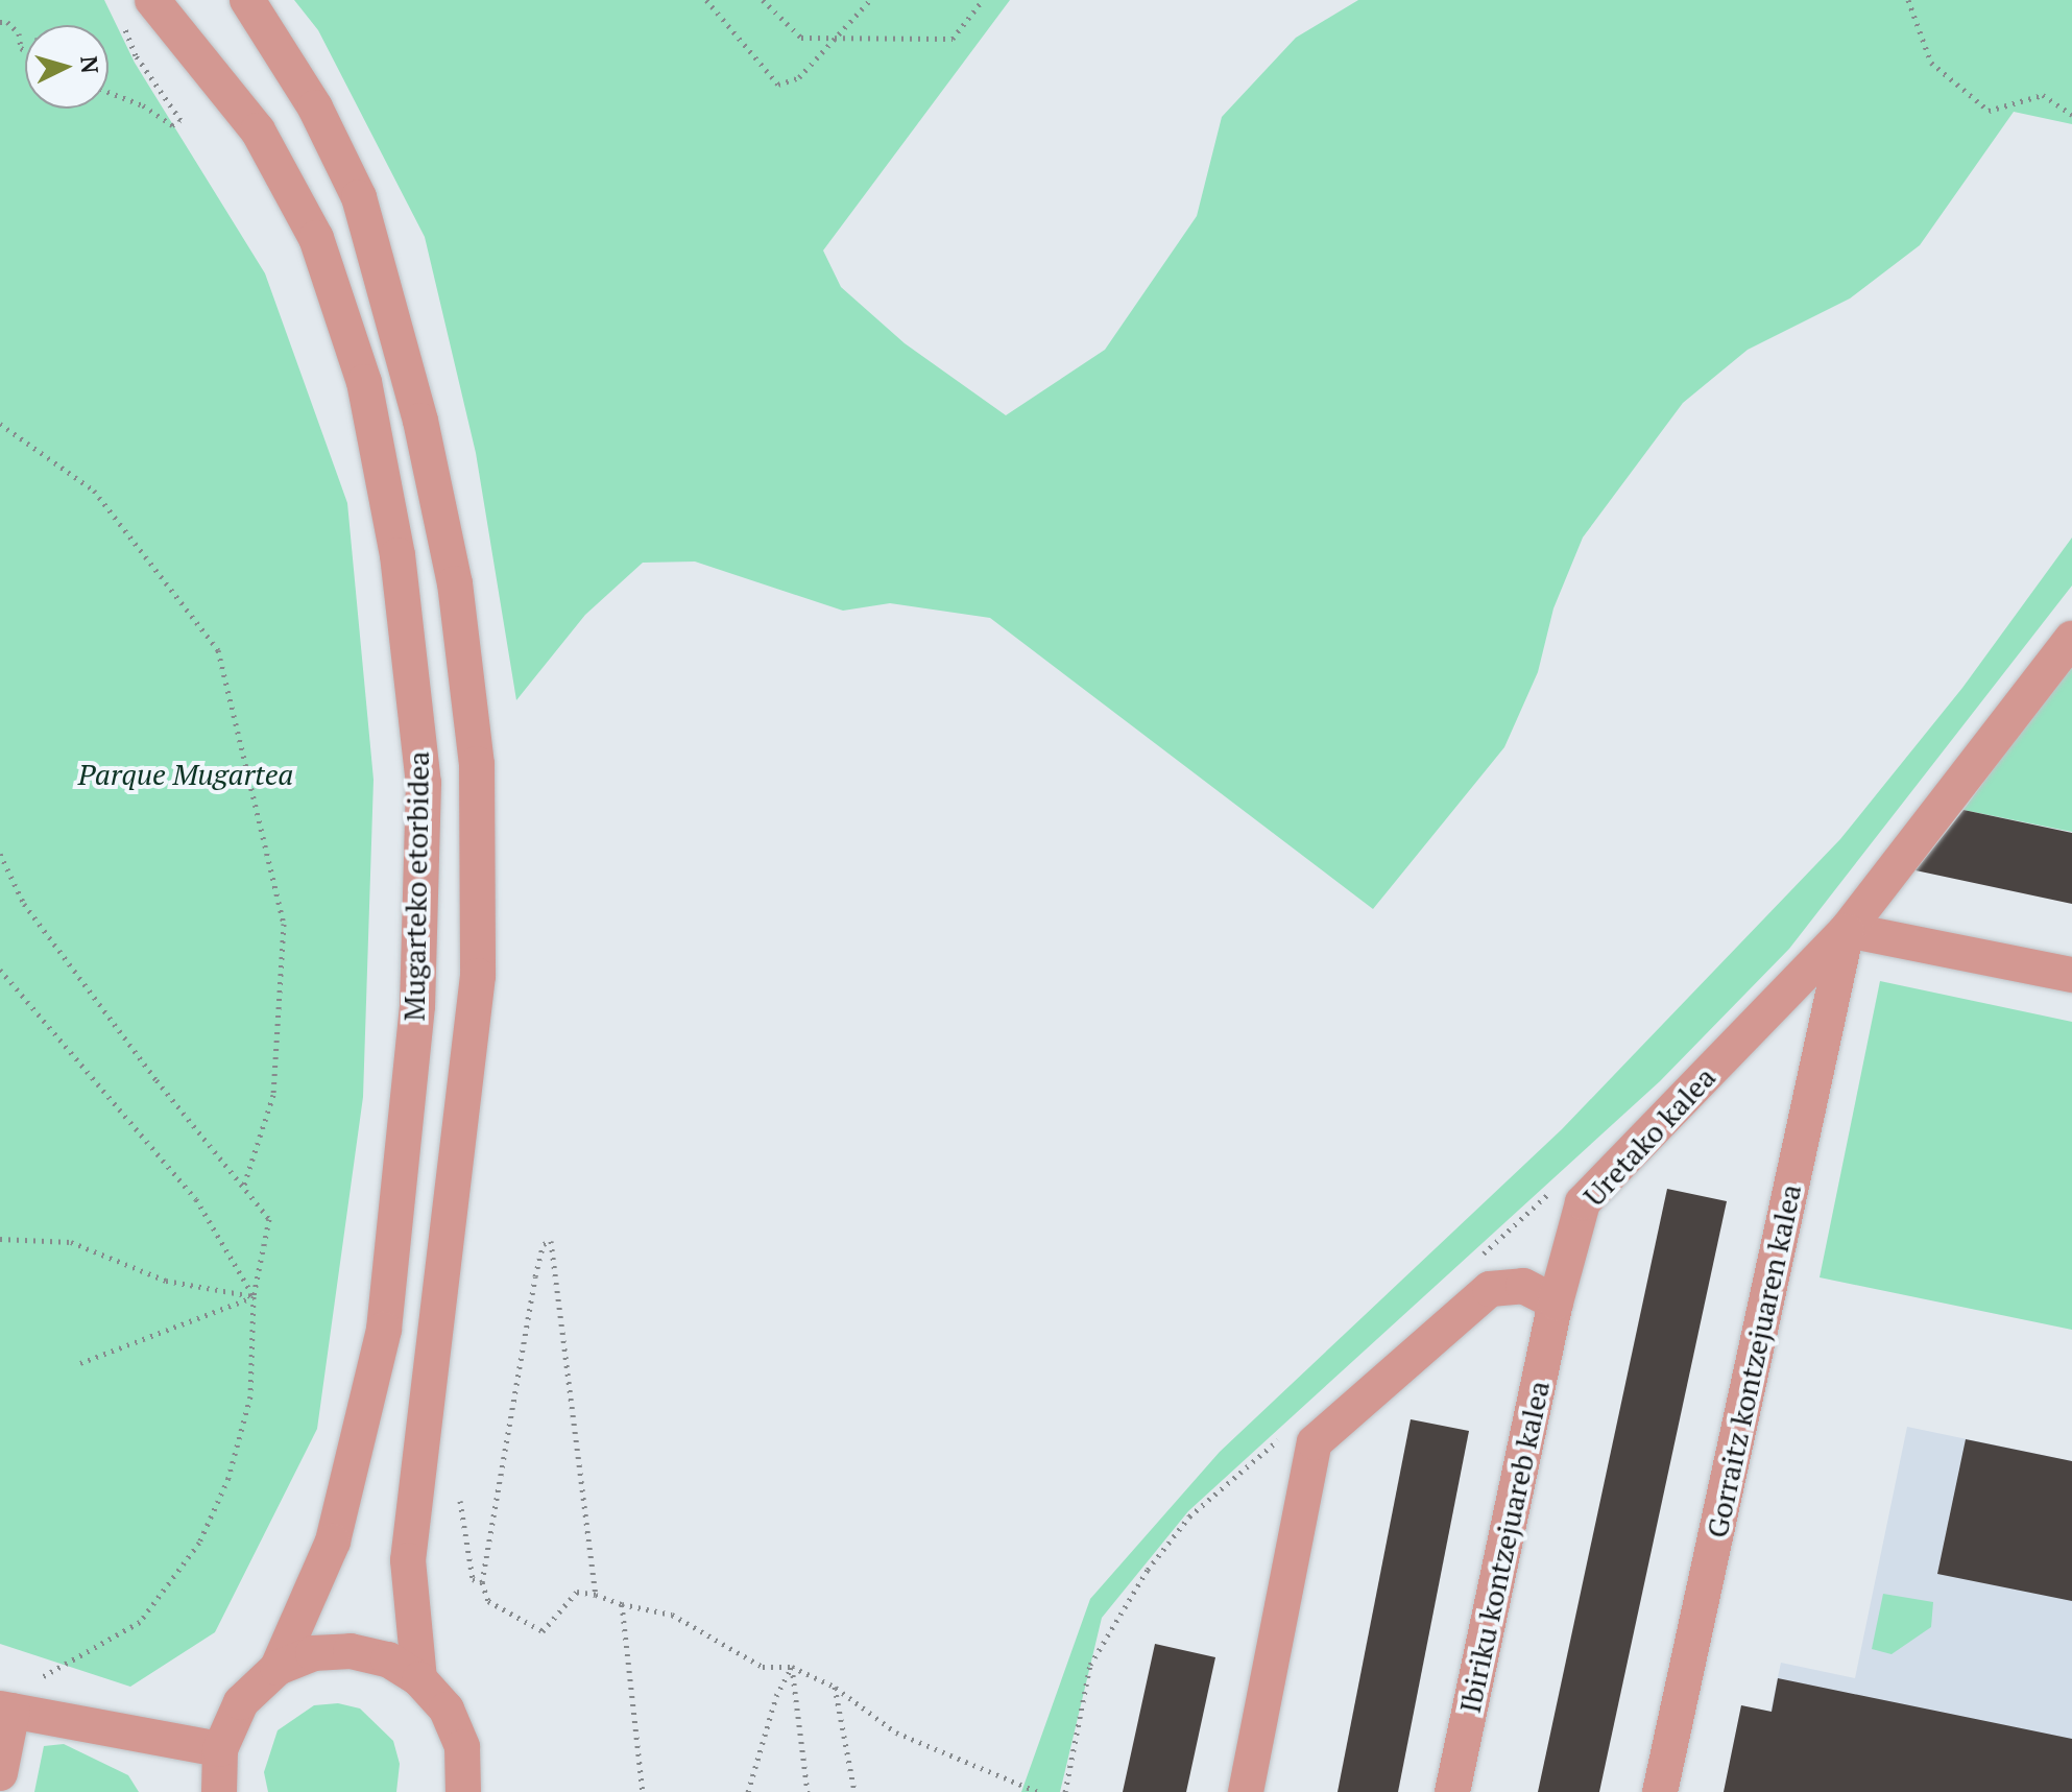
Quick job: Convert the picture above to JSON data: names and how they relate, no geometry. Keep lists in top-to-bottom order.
{
  "streets": {
    "street": [
      "Mugarteko etorbidea",
      "Uretako kalea",
      "Gorraitz kontzejuaren kalea",
      "Ibiriku kontzejuareb kalea"
    ]
  },
  "crossings": [
    ["Uretako kalea", "Gorraitz kontzejuaren kalea"],
    ["Uretako kalea", "Ibiriku kontzejuareb kalea"]
  ],
  "parks": ["Parque Mugartea"],
  "north": "right"
}
